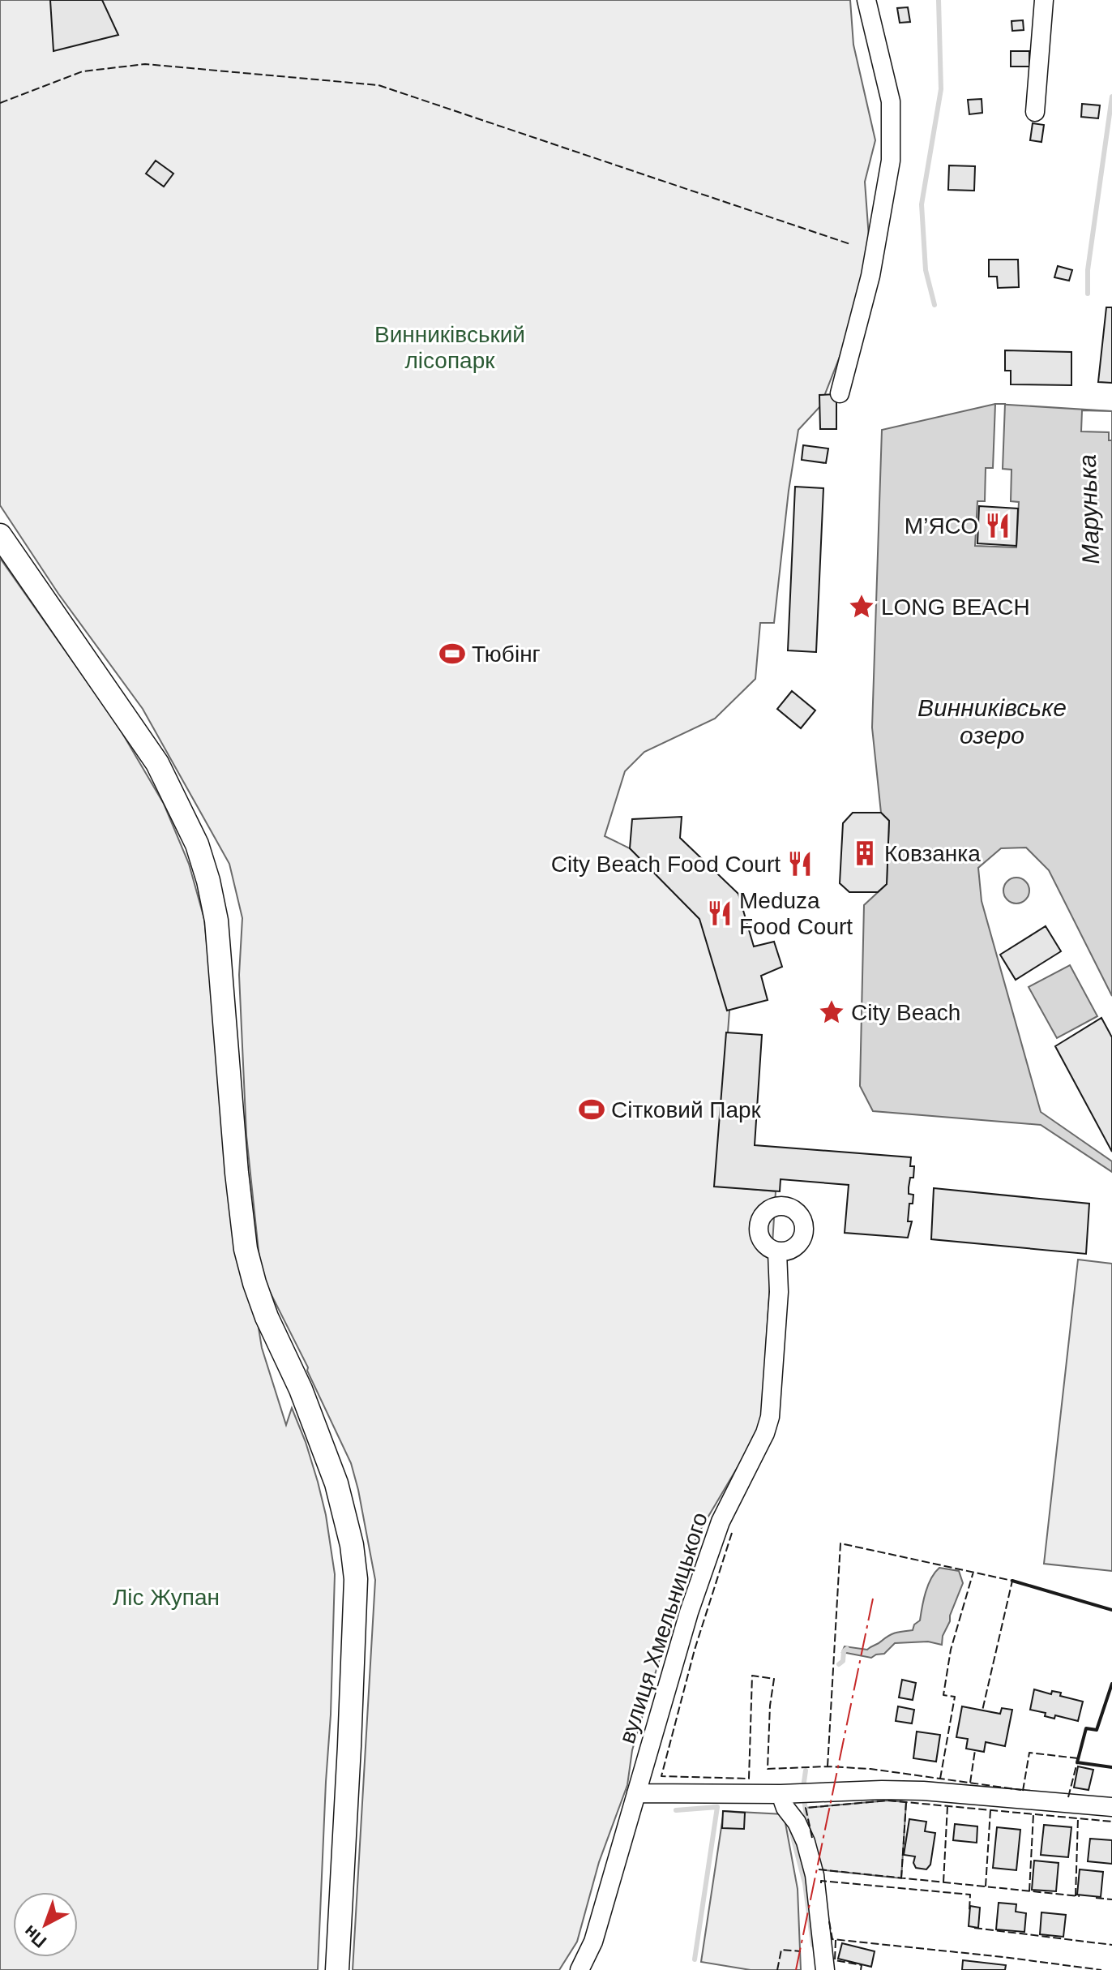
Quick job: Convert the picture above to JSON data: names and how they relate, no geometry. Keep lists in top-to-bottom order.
{
  "streets": {
    "street": ["вулиця Хмельницького"]
  },
  "water": ["Марунька", "Винниківське озеро"],
  "parks": ["Винниківський лісопарк", "Ліс Жупан"],
  "places": {
    "restaurant": ["М’ЯСО", "City Beach Food Court", "Meduza Food Court"],
    "place": ["LONG BEACH", "City Beach"],
    "sports": ["Тюбінг", "Сітковий Парк"],
    "building": ["Ковзанка"]
  },
  "north": "bottom left"
}
